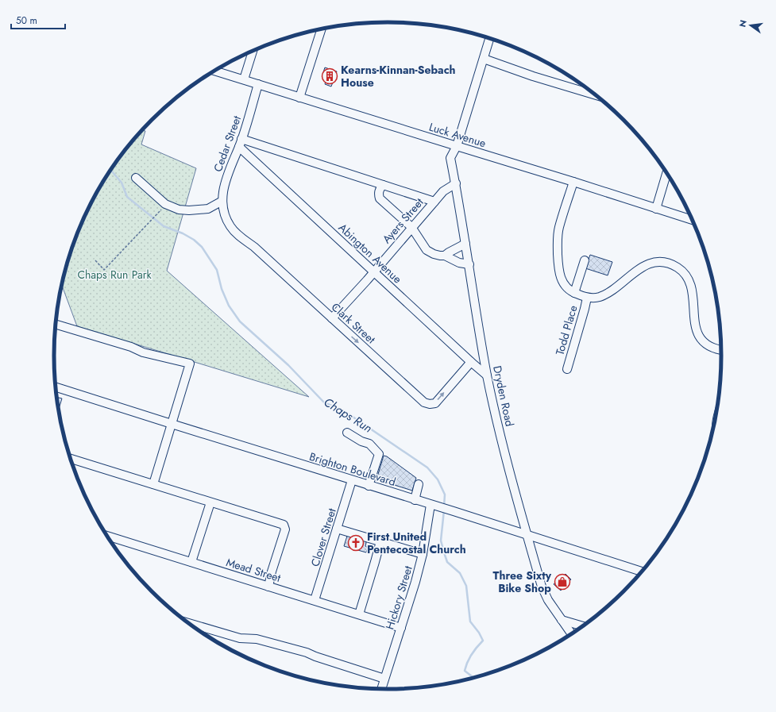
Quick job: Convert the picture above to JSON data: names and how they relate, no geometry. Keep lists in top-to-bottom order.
{
  "streets": {
    "street": [
      "Luck Avenue",
      "Cedar Street",
      "Ayers Street",
      "Abington Avenue",
      "Clark Street",
      "Todd Place",
      "Dryden Road",
      "Brighton Boulevard",
      "Clover Street",
      "Mead Street",
      "Hickory Street"
    ]
  },
  "crossings": [
    ["Luck Avenue", "Cedar Street"],
    ["Luck Avenue", "Dryden Road"],
    ["Cedar Street", "Abington Avenue"],
    ["Cedar Street", "Clark Street"],
    ["Ayers Street", "Abington Avenue"],
    ["Ayers Street", "Clark Street"],
    ["Ayers Street", "Dryden Road"],
    ["Abington Avenue", "Clark Street"],
    ["Abington Avenue", "Dryden Road"],
    ["Dryden Road", "Brighton Boulevard"],
    ["Brighton Boulevard", "Clover Street"],
    ["Brighton Boulevard", "Hickory Street"],
    ["Clover Street", "Mead Street"],
    ["Mead Street", "Hickory Street"]
  ],
  "water": ["Chaps Run"],
  "parks": ["Chaps Run Park"],
  "places": {
    "building": ["Kearns-Kinnan-Sebach House"],
    "church": ["First United Pentecostal Church"],
    "shop": ["Three Sixty Bike Shop"]
  },
  "scale_bar": "50 m",
  "north": "left"
}
